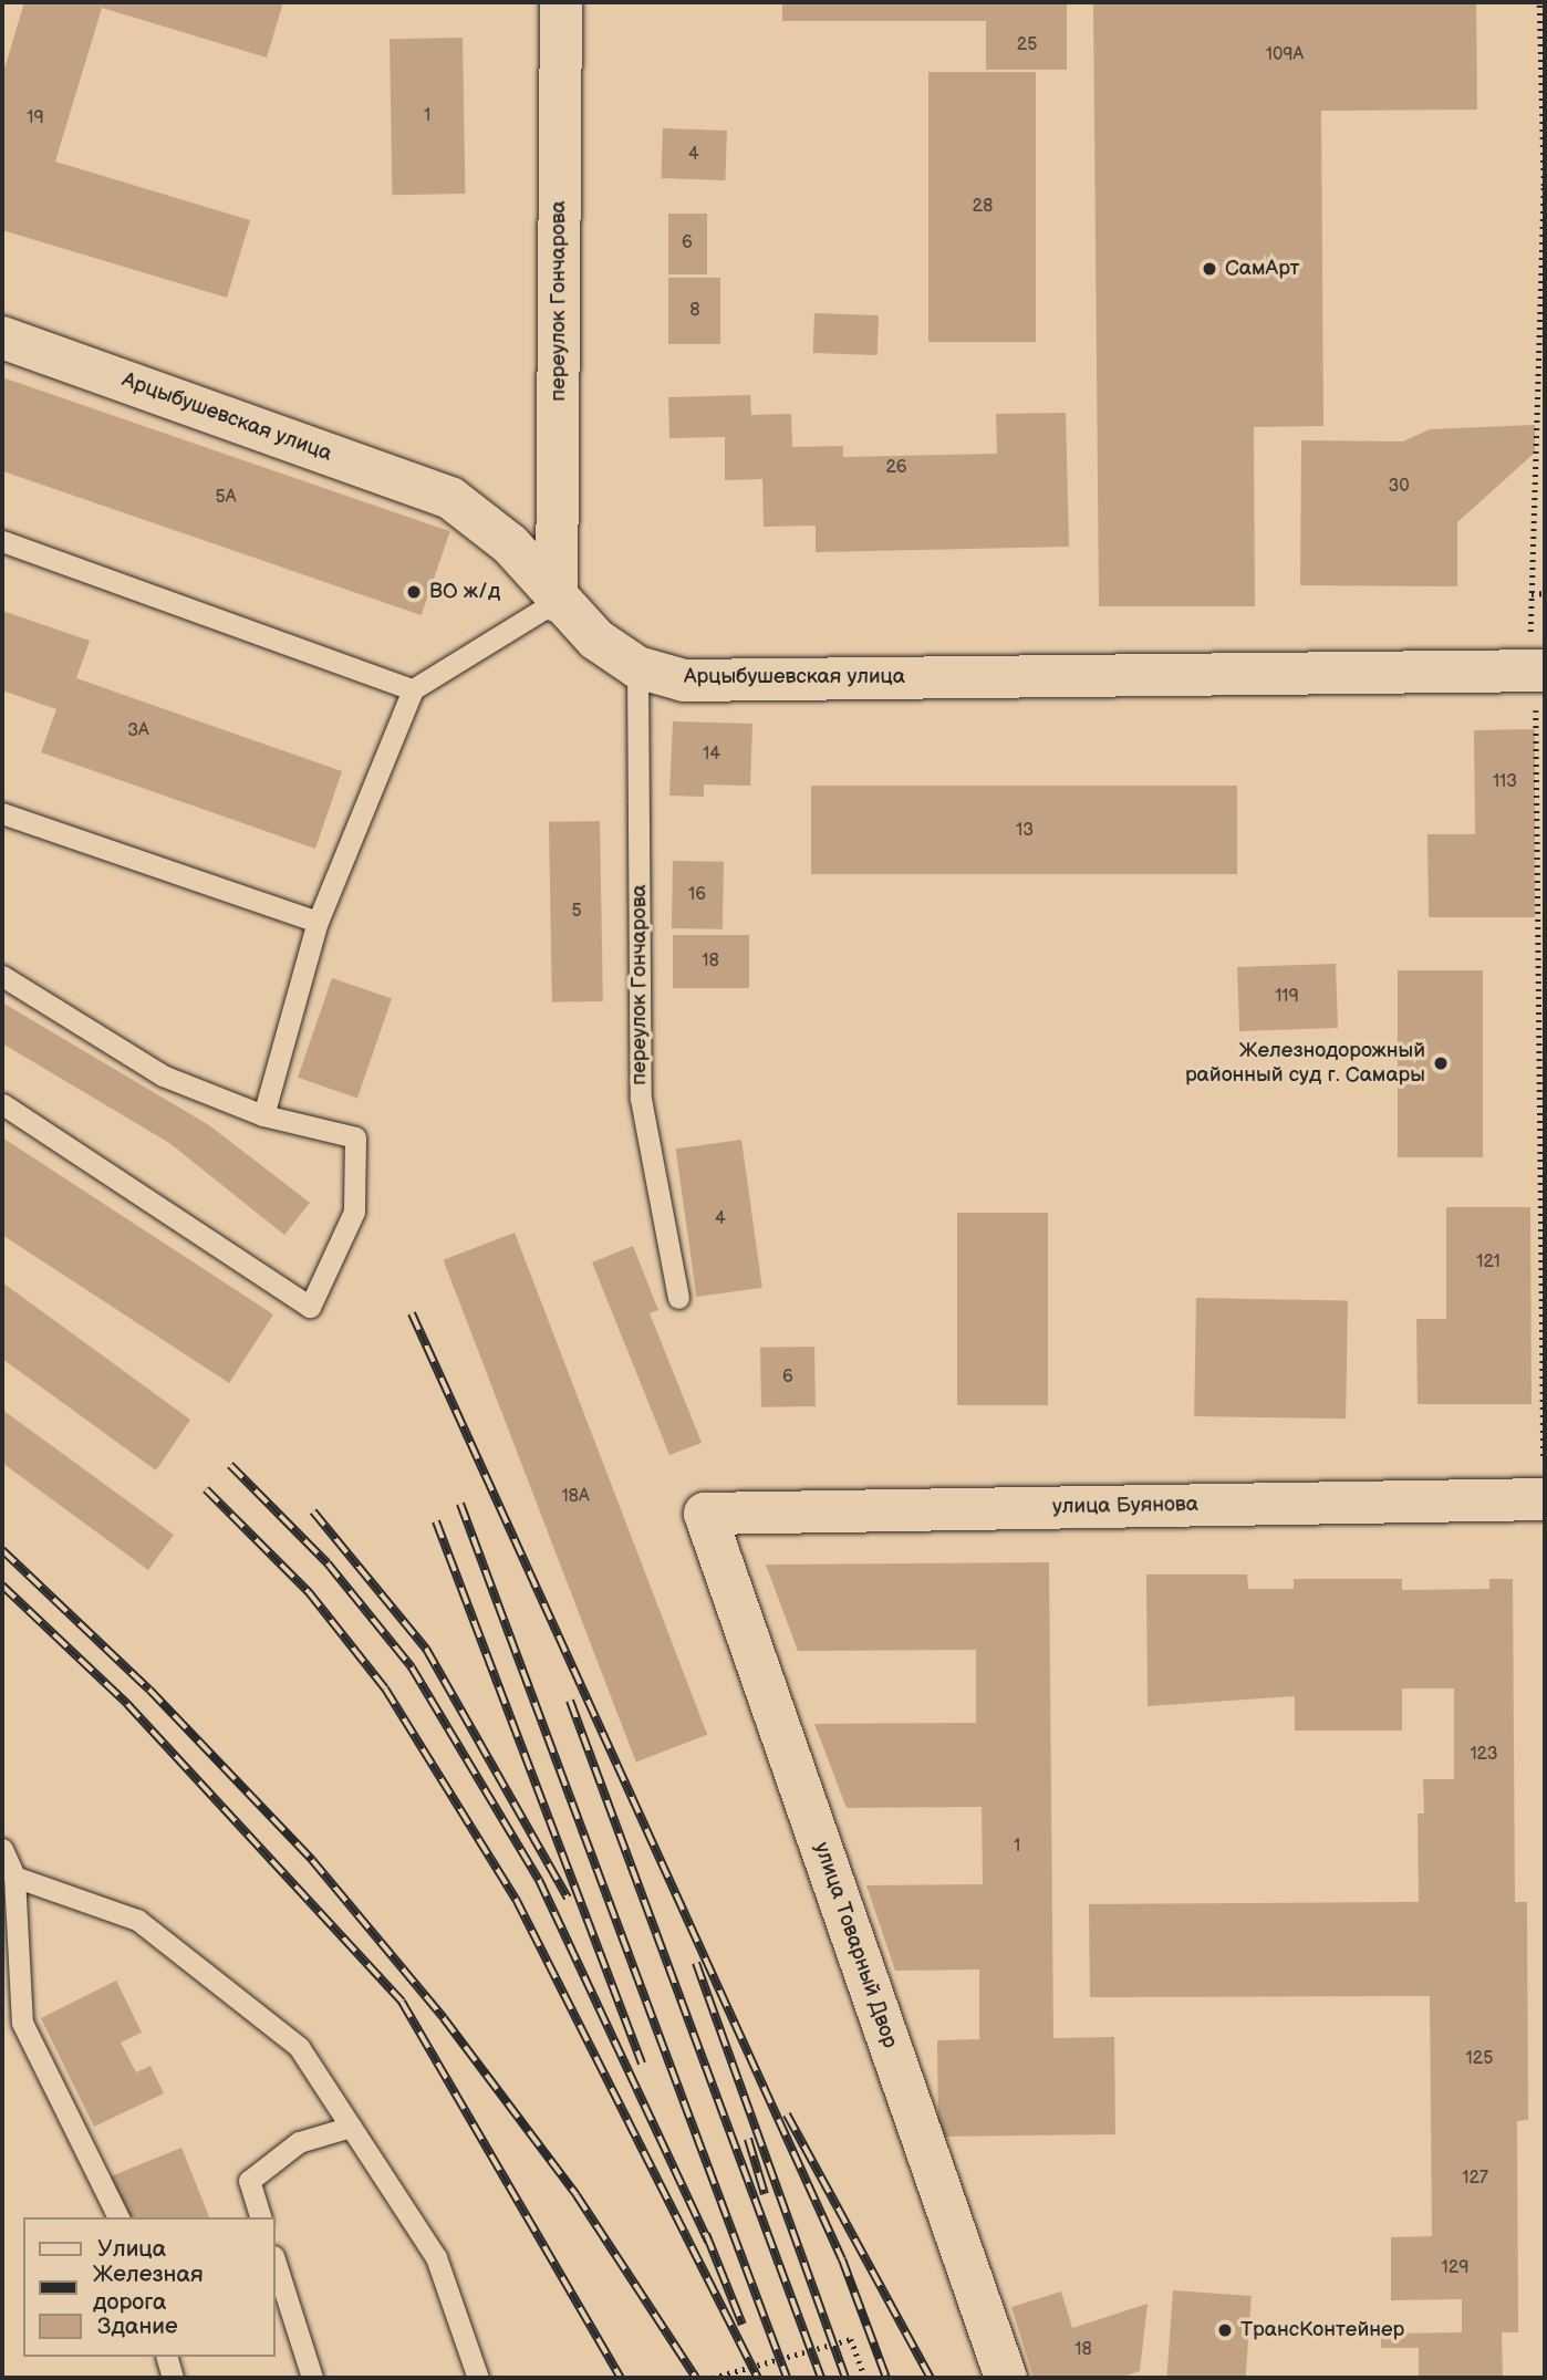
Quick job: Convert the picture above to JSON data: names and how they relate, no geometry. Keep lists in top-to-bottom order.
{
  "streets": {
    "street": [
      "переулок Гончарова",
      "Арцыбушевская улица",
      "улица Буянова",
      "улица Товарный Двор"
    ]
  },
  "crossings": [
    ["переулок Гончарова", "Арцыбушевская улица"],
    ["улица Буянова", "улица Товарный Двор"]
  ],
  "places": [
    "СамАрт",
    "ВО ж/д",
    "Железнодорожный районный суд г. Самары",
    "ТрансКонтейнер"
  ],
  "house_numbers": [
    "25",
    "109А",
    "1",
    "19",
    "4",
    "28",
    "6",
    "8",
    "26",
    "30",
    "5А",
    "3А",
    "14",
    "113",
    "13",
    "16",
    "5",
    "18",
    "119",
    "4",
    "121",
    "6",
    "18А",
    "123",
    "1",
    "125",
    "127",
    "129",
    "18"
  ],
  "legend": ["Улица", "Железная дорога", "Здание"]
}
